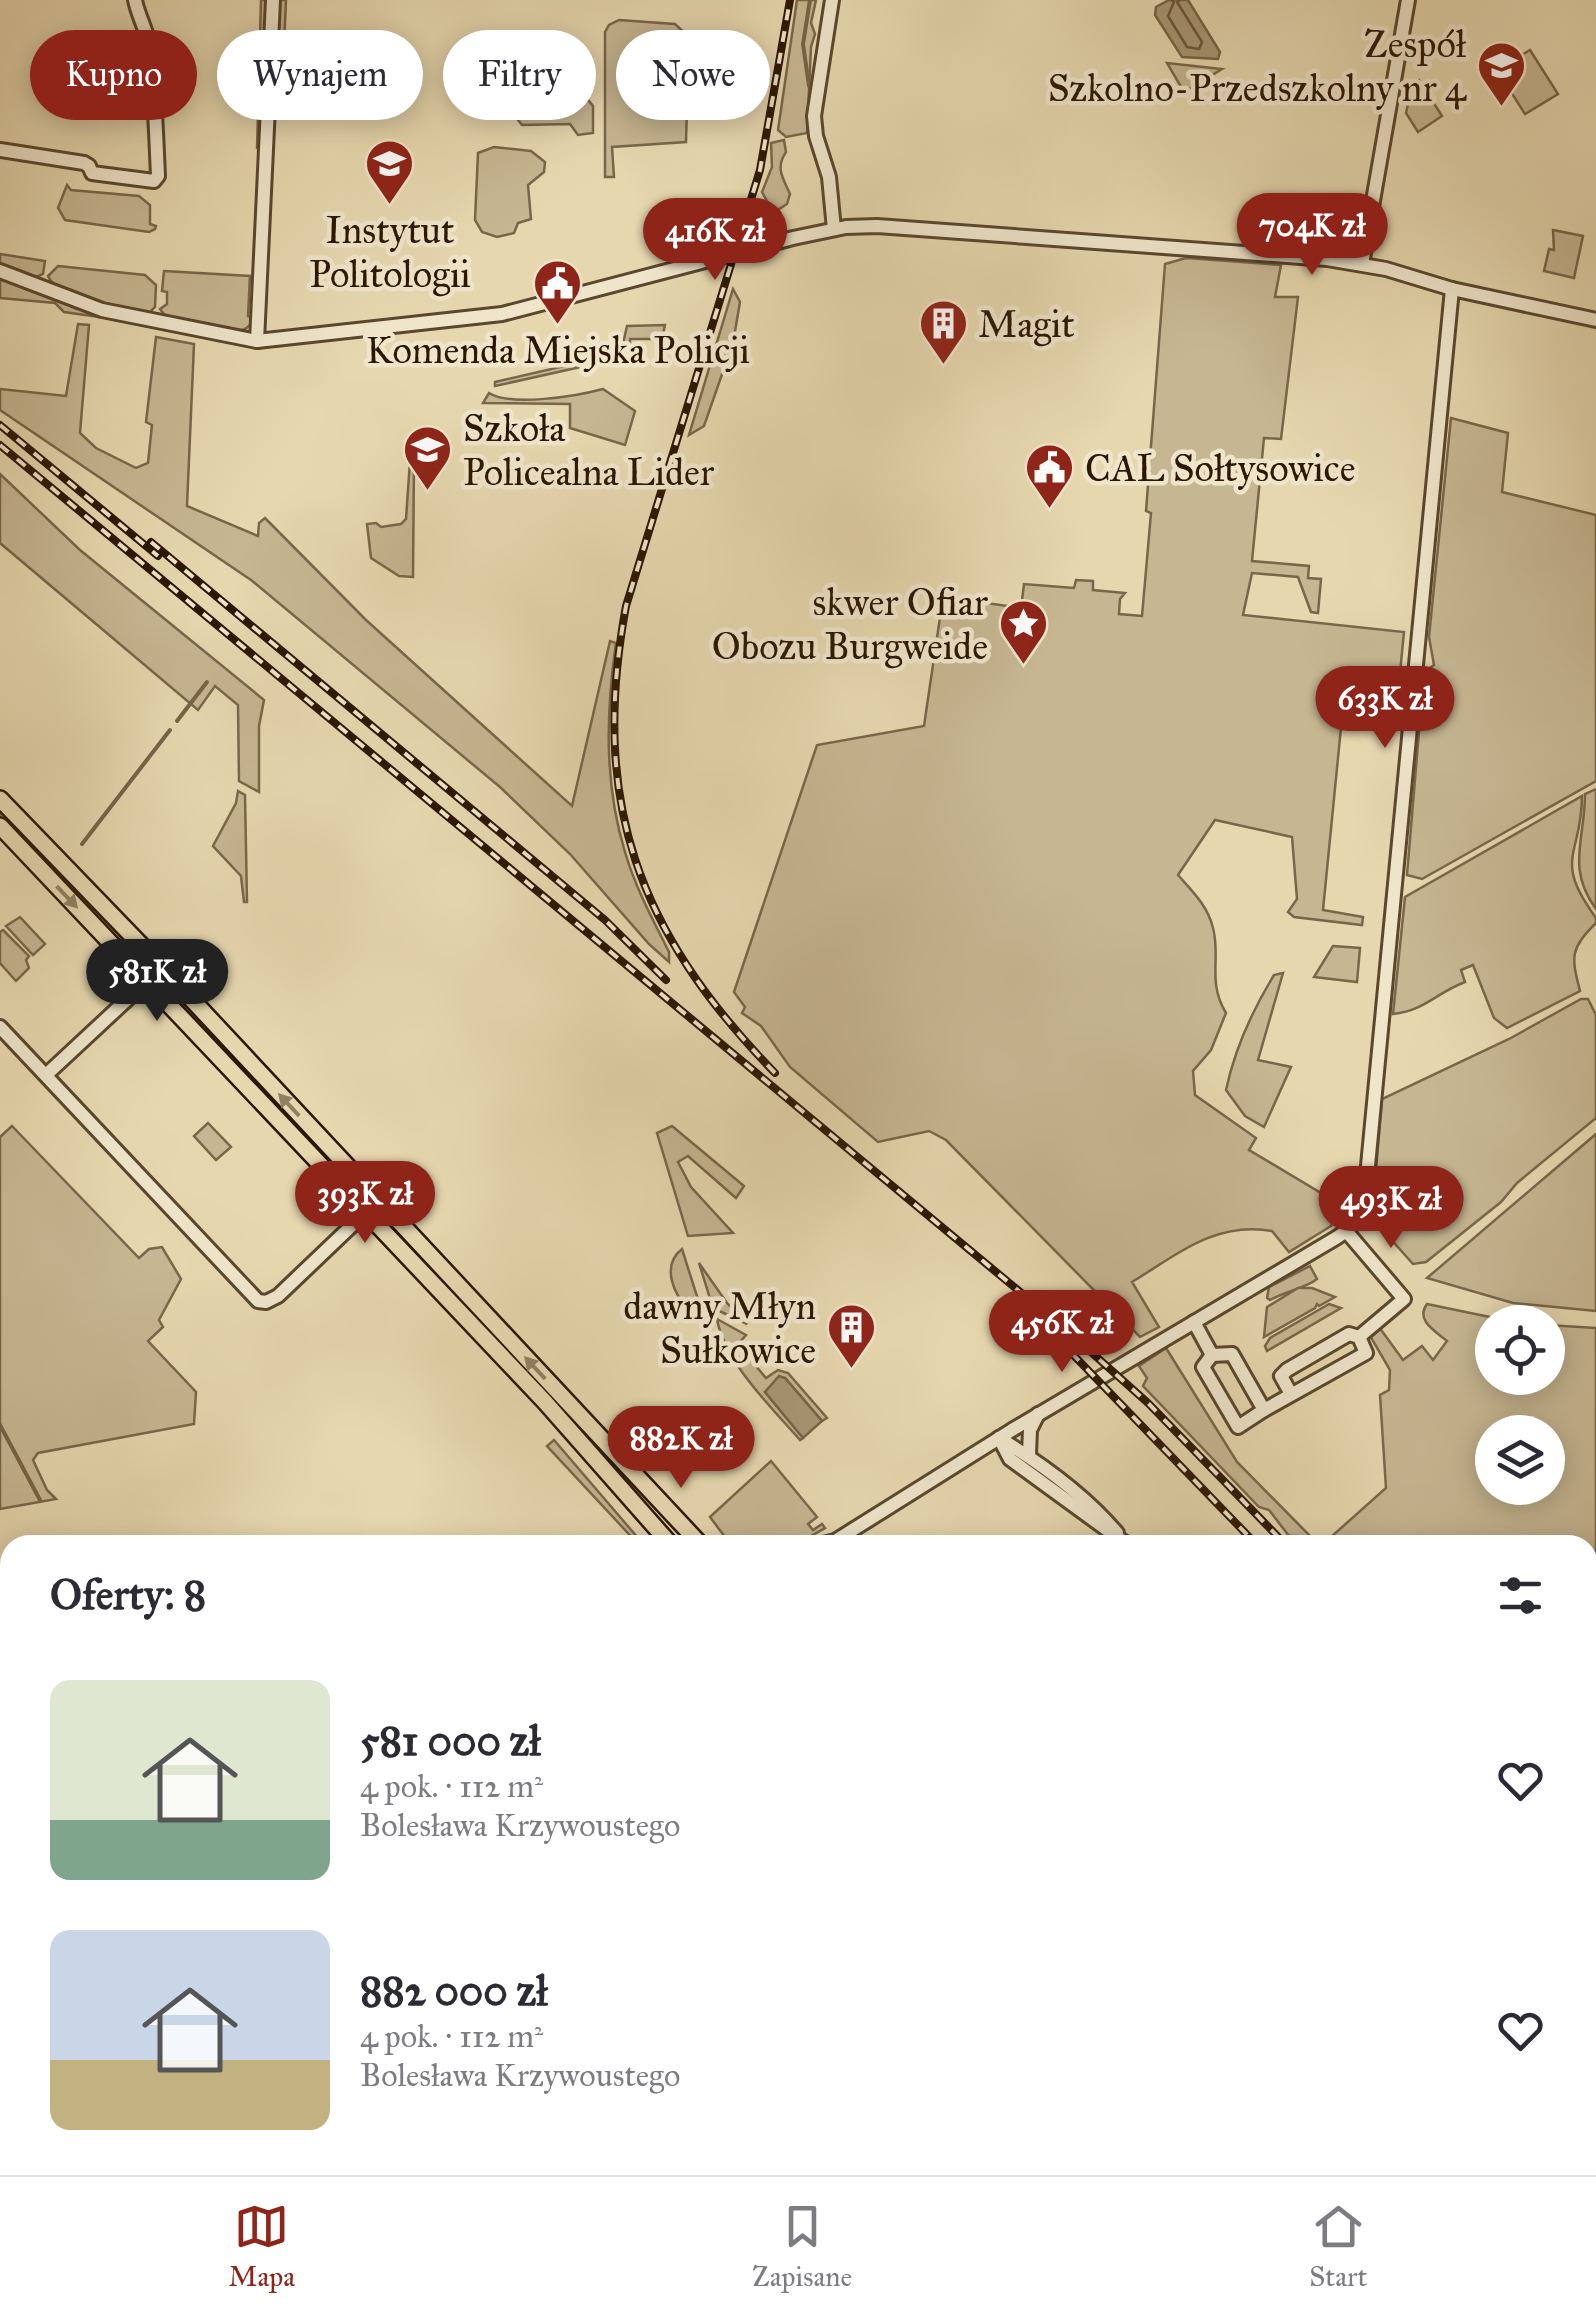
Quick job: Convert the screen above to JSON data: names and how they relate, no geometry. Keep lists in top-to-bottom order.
{
  "places": {
    "school or university": ["Zespół Szkolno-Przedszkolny nr 4", "Instytut Politologii", "Szkoła Policealna Lider"],
    "public building": ["Komenda Miejska Policji", "CAL Sołtysowice"],
    "building": ["Magit", "dawny Młyn Sułkowice"],
    "place": ["skwer Ofiar Obozu Burgweide"]
  },
  "page": {
    "chip": [
      "Kupno",
      "Wynajem",
      "Filtry",
      "Nowe"
    ],
    "price": [
      "704K zł",
      "416K zł",
      "633K zł",
      "581K zł",
      "393K zł",
      "493K zł",
      "456K zł",
      "882K zł"
    ],
    "heading": "Oferty: 8",
    "list": [
      {
        "name": "581 000 zł",
        "note": "4 pok. · 112 m² · Bolesława Krzywoustego"
      },
      {
        "name": "882 000 zł",
        "note": "4 pok. · 112 m² · Bolesława Krzywoustego"
      }
    ],
    "tabs": ["Mapa", "Zapisane", "Start"]
  }
}
